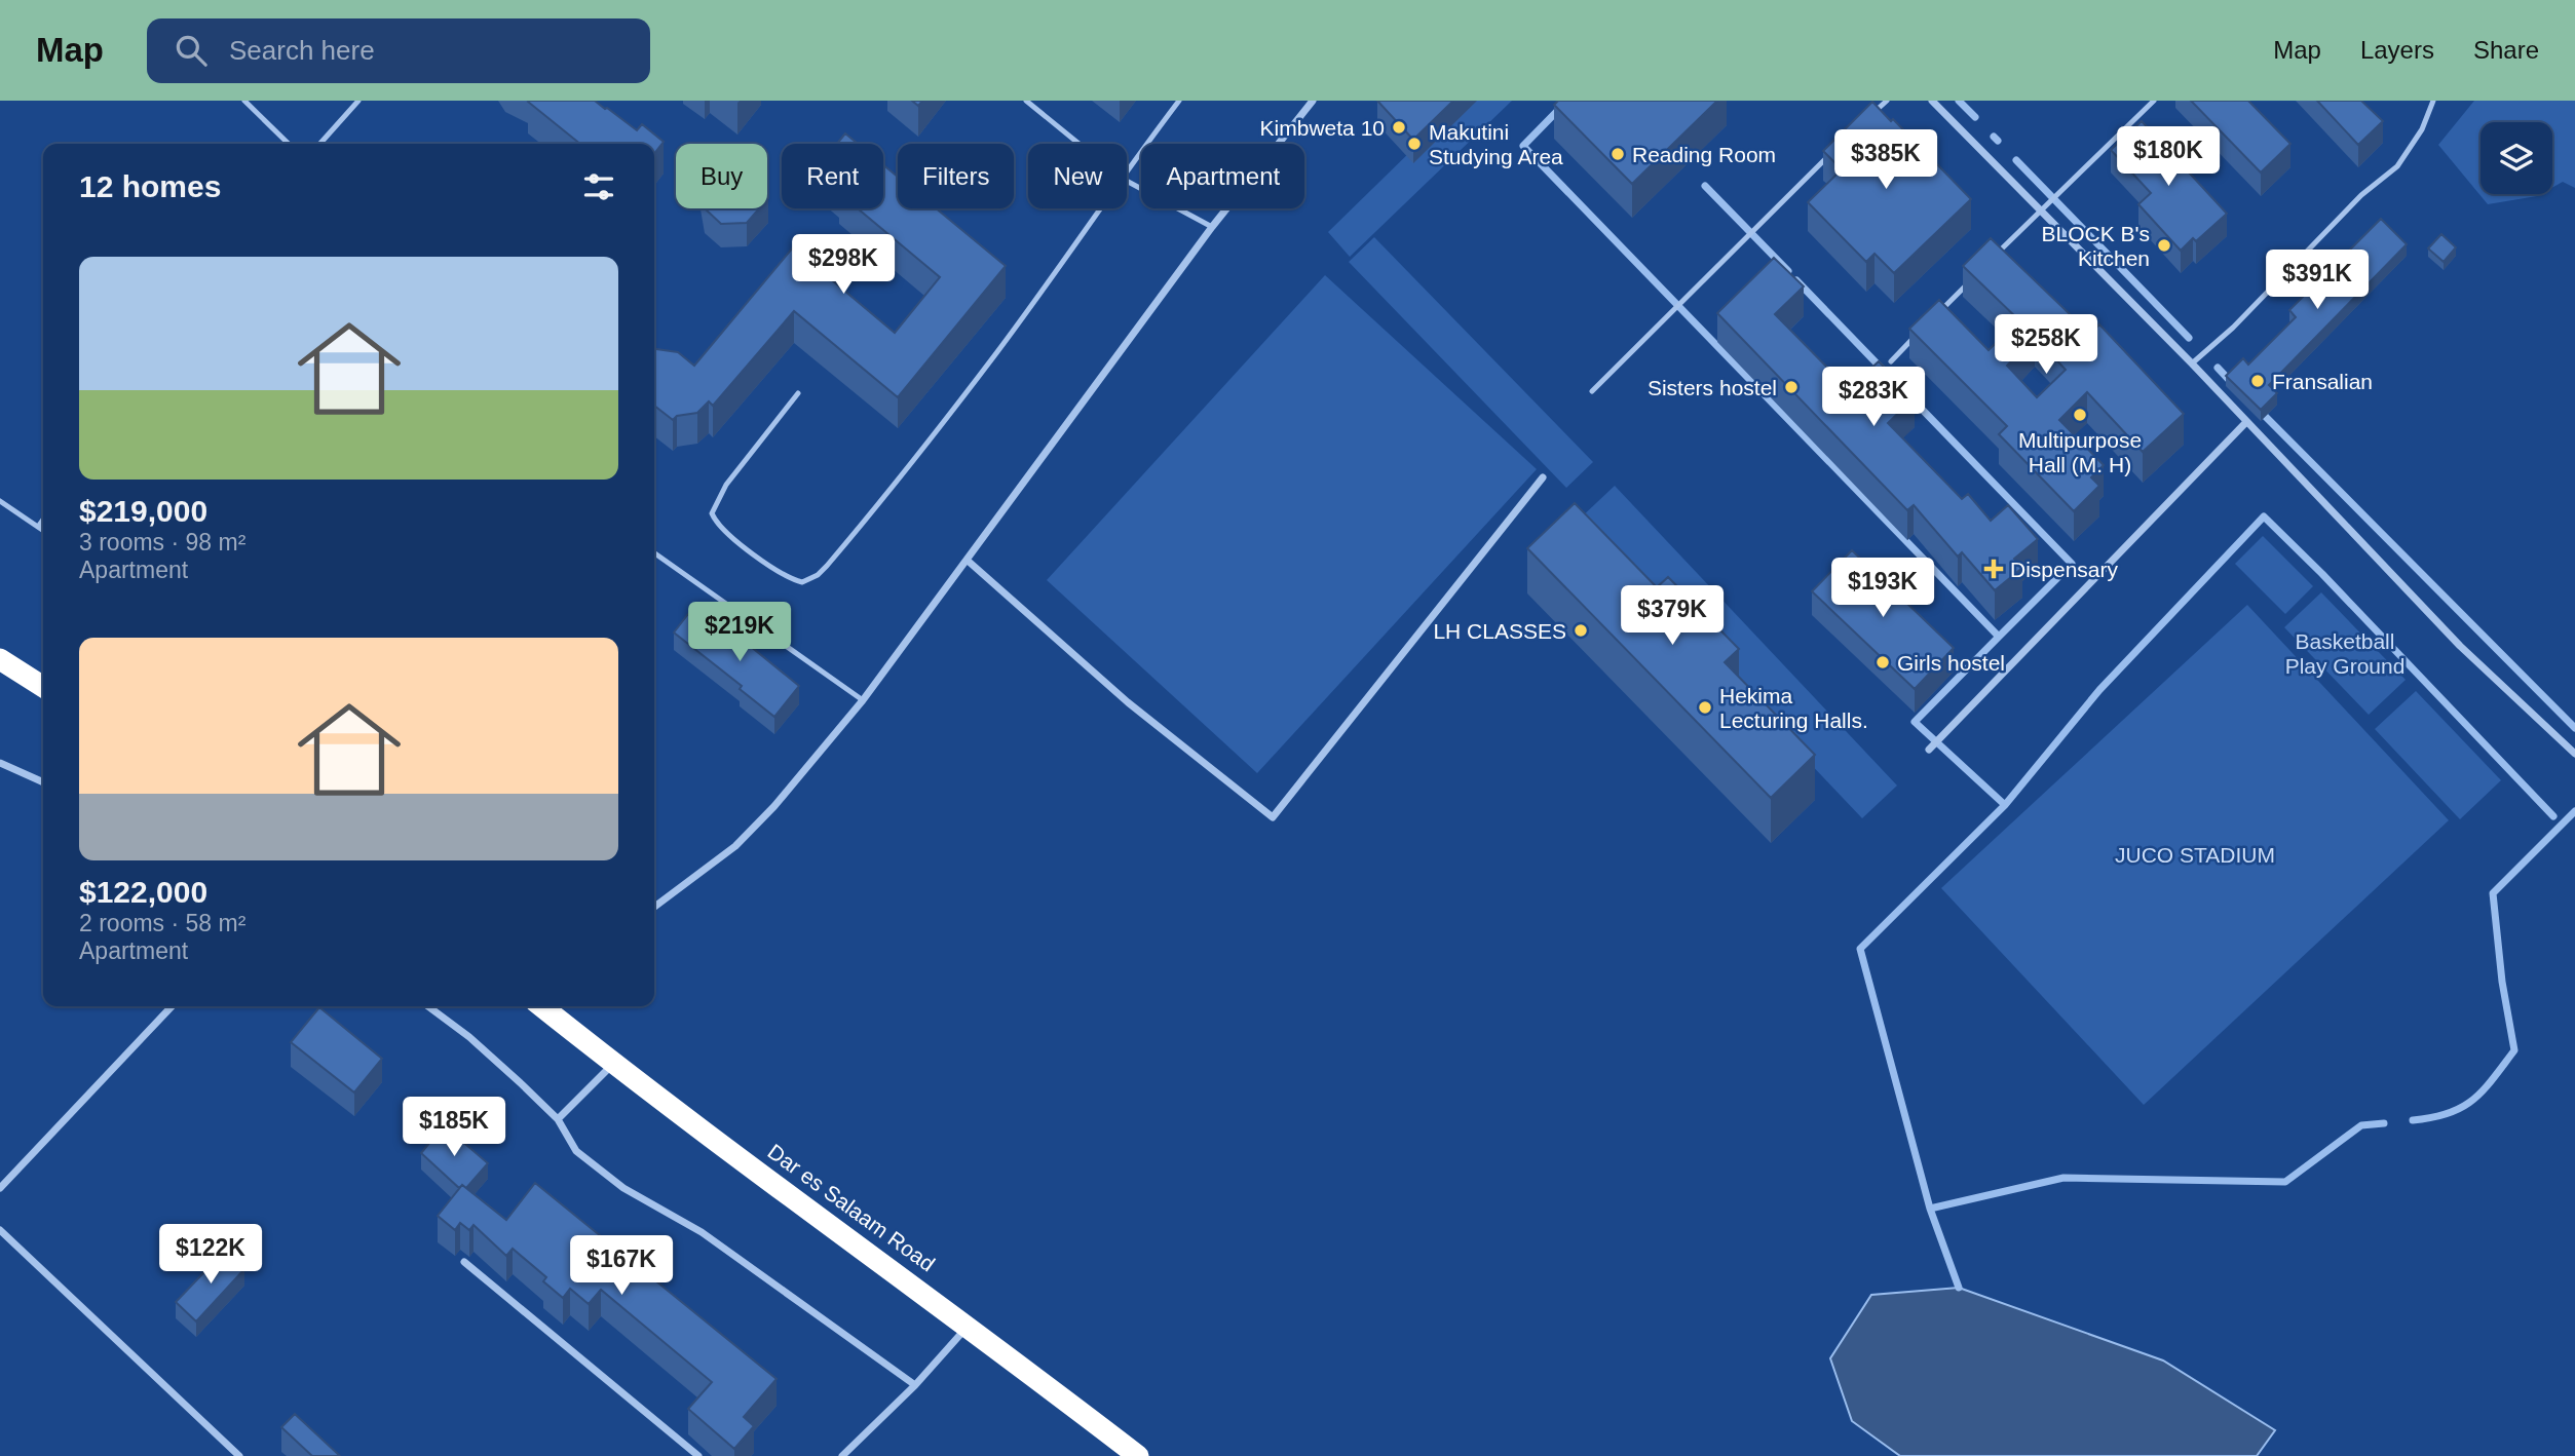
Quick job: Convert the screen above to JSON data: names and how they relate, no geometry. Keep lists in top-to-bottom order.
{
  "streets": {
    "highway": ["Dar es Salaam Road"]
  },
  "parks": ["Basketball Play Ground", "JUCO STADIUM"],
  "places": {
    "other": [
      "Kimbweta 10",
      "Makutini Studying Area",
      "Reading Room",
      "BLOCK B's Kitchen",
      "Fransalian",
      "Sisters hostel",
      "Multipurpose Hall (M. H)",
      "LH CLASSES",
      "Girls hostel",
      "Hekima Lecturing Halls."
    ],
    "health": ["Dispensary"]
  },
  "page": {
    "header": "Map",
    "search": "Search here",
    "nav": ["Map", "Layers", "Share"],
    "price": [
      "$180K",
      "$385K",
      "$298K",
      "$391K",
      "$258K",
      "$283K",
      "$193K",
      "$379K",
      "$219K",
      "$185K",
      "$122K",
      "$167K"
    ],
    "chip": [
      "Buy",
      "Rent",
      "Filters",
      "New",
      "Apartment"
    ],
    "heading": "12 homes",
    "list": [
      {
        "name": "$219,000",
        "note": "3 rooms · 98 m² · Apartment"
      },
      {
        "name": "$122,000",
        "note": "2 rooms · 58 m² · Apartment"
      }
    ]
  }
}
